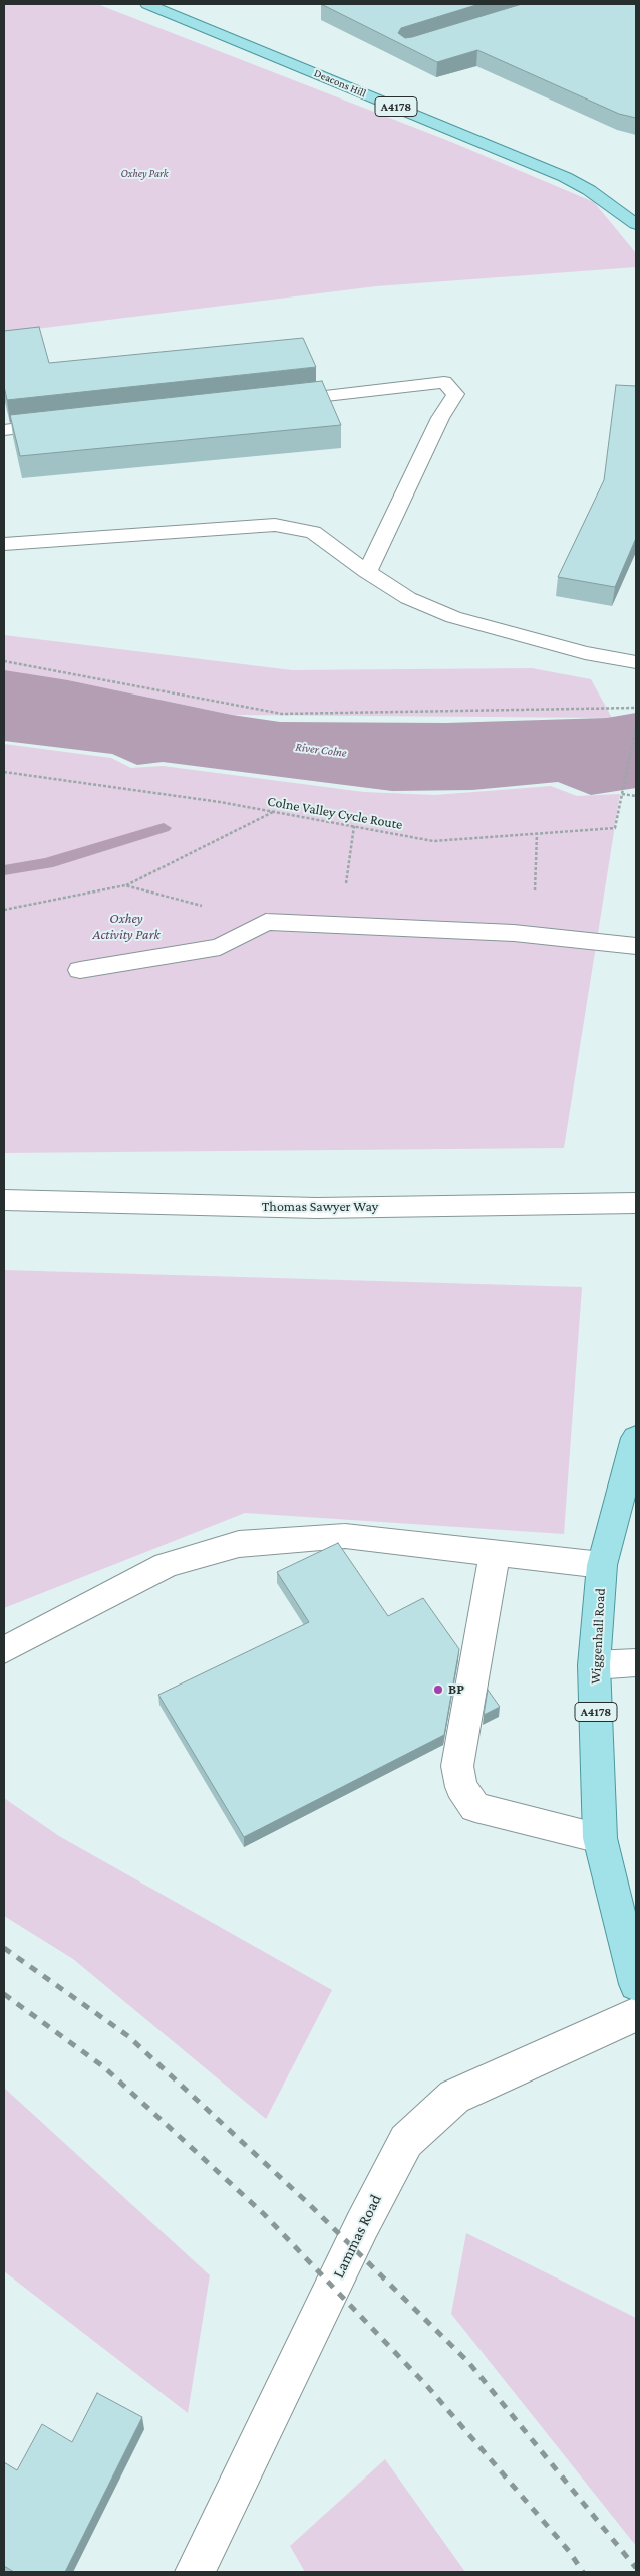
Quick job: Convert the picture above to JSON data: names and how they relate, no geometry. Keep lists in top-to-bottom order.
{
  "streets": {
    "main road": ["Deacons Hill", "A4178", "Wiggenhall Road"],
    "street": ["Thomas Sawyer Way", "Lammas Road"],
    "path": ["Colne Valley Cycle Route"]
  },
  "water": ["River Colne"],
  "parks": ["Oxhey Park", "Oxhey Activity Park"],
  "places": ["BP"]
}
